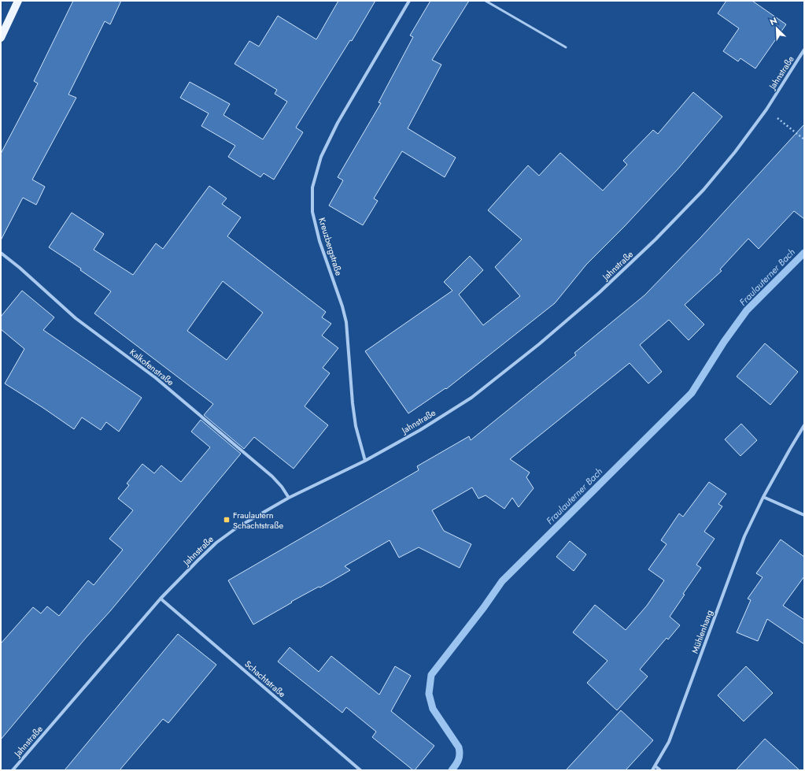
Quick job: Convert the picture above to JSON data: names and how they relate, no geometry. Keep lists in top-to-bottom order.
{
  "streets": {
    "street": [
      "Jahnstraße",
      "Kreuzbergstraße",
      "Kalkofenstraße",
      "Mühlenhang",
      "Schachtstraße"
    ]
  },
  "crossings": [
    ["Jahnstraße", "Kreuzbergstraße"],
    ["Jahnstraße", "Kalkofenstraße"],
    ["Jahnstraße", "Schachtstraße"]
  ],
  "water": ["Fraulauterner Bach"],
  "places": {
    "transit": ["Fraulautern Schachtstraße"]
  },
  "north": "top left"
}
